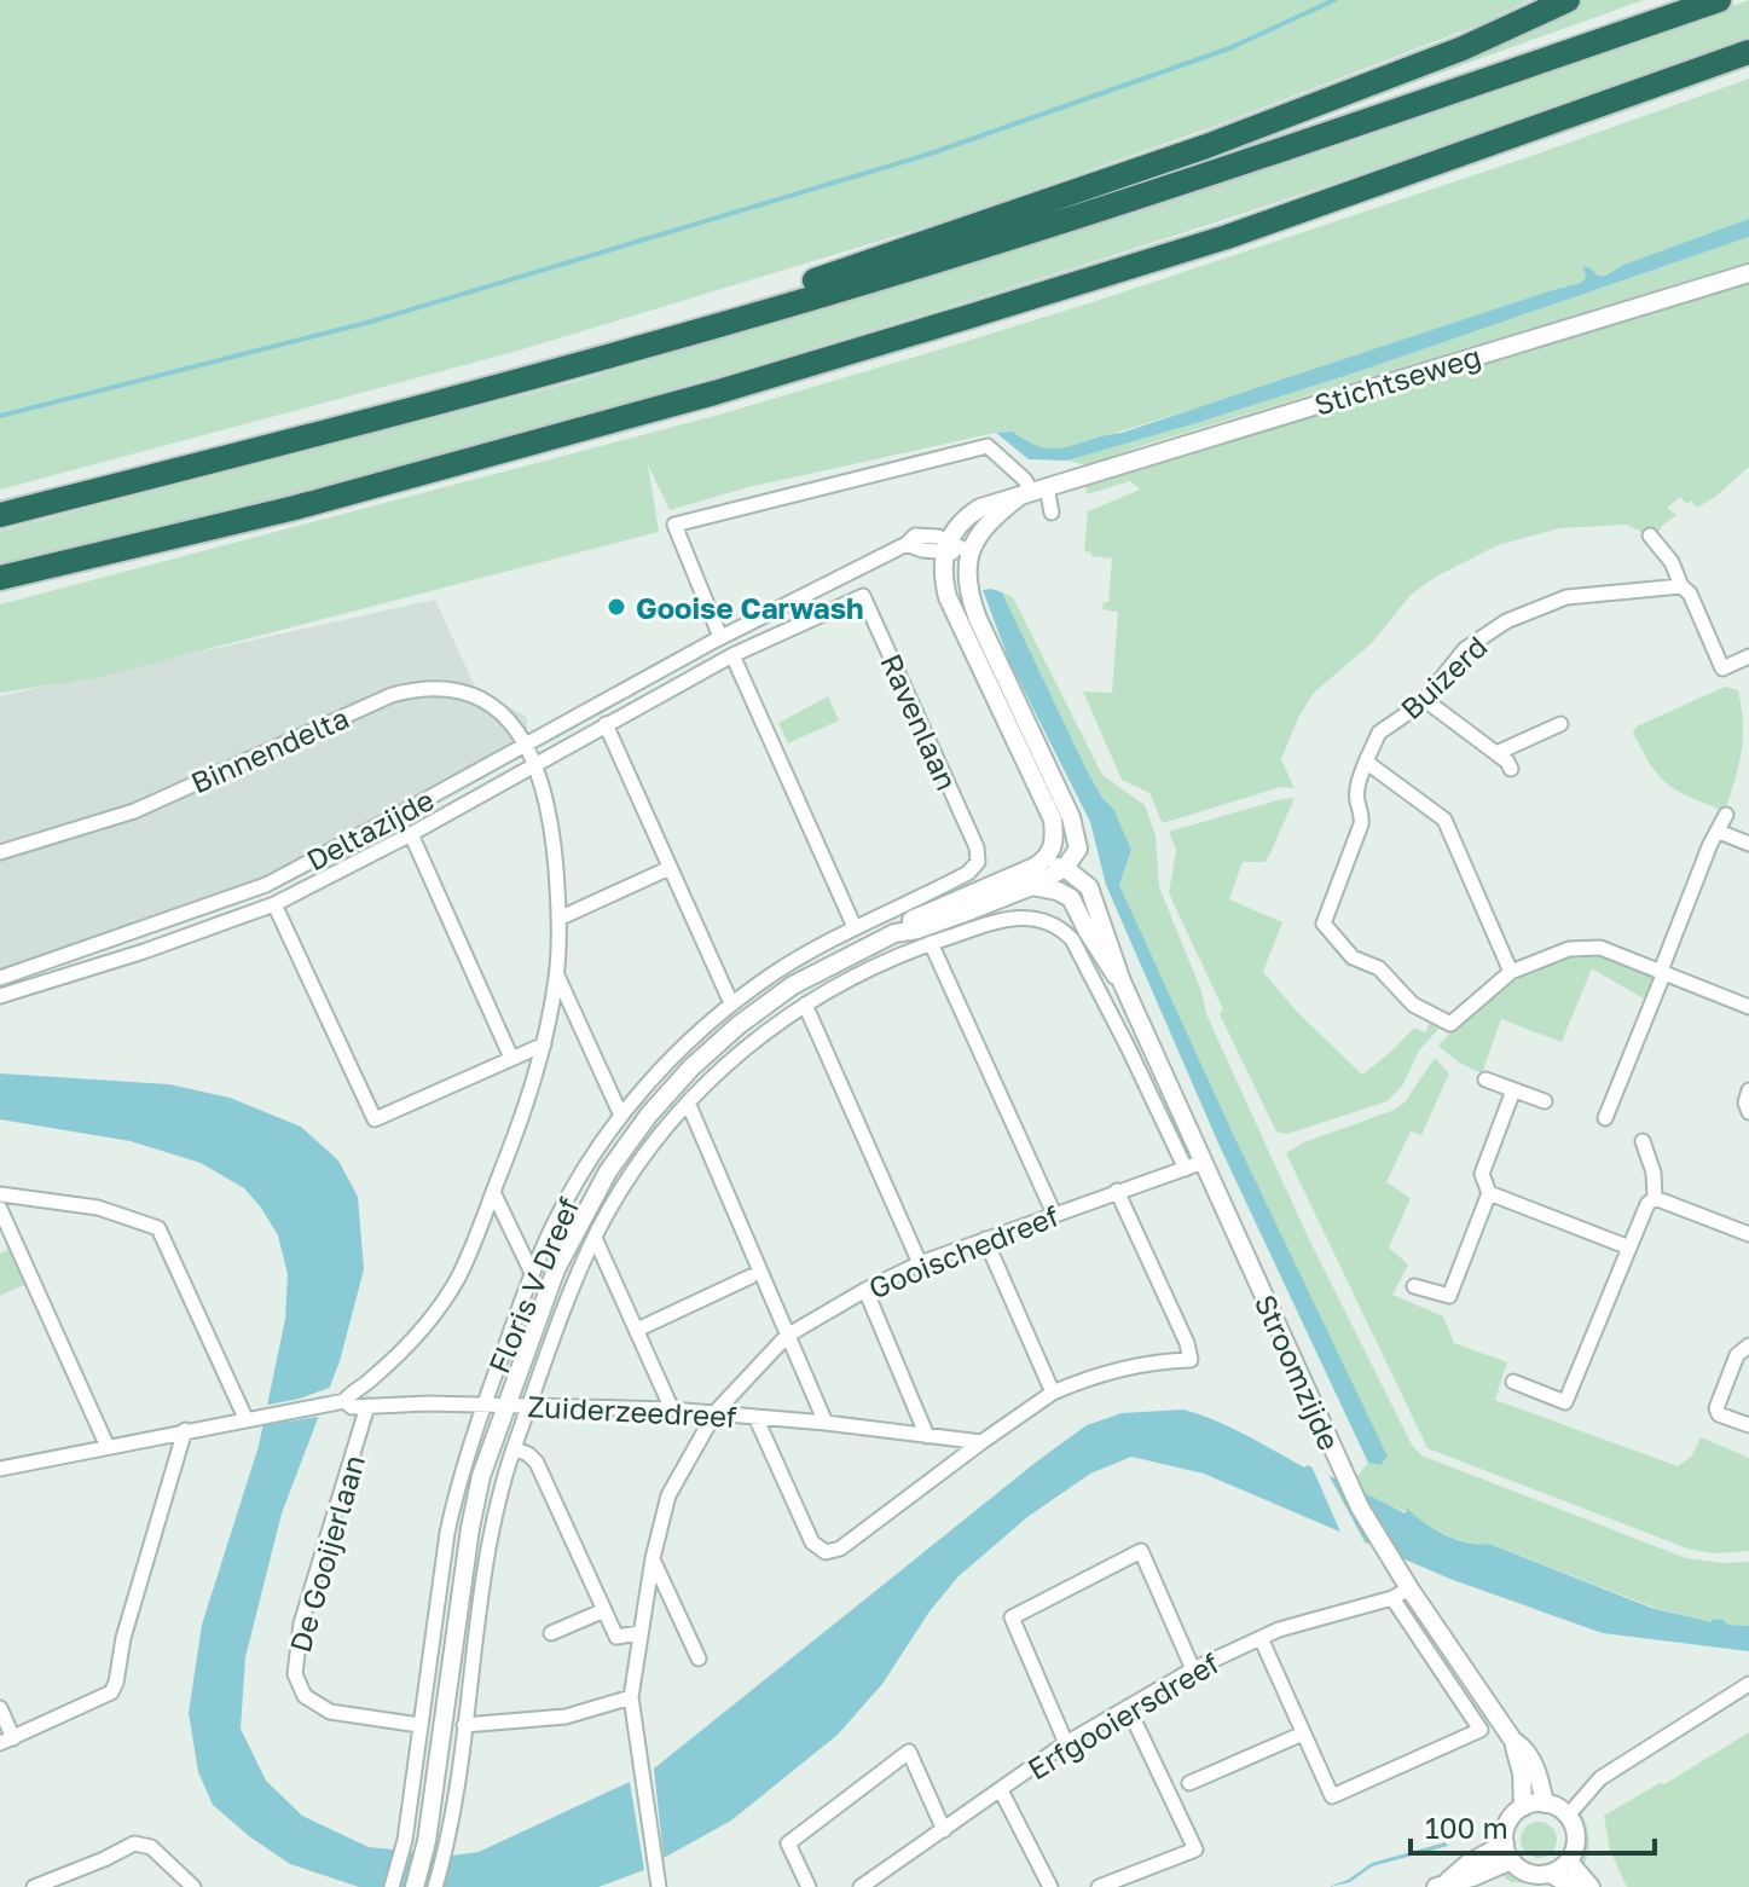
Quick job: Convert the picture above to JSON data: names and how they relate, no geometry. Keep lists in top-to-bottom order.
{
  "streets": {
    "street": [
      "Stichtseweg",
      "Buizerd",
      "Ravenlaan",
      "Binnendelta",
      "Deltazijde",
      "Gooischedreef",
      "Floris V Dreef",
      "Stroomzijde",
      "Zuiderzeedreef",
      "De Gooijerlaan",
      "Erfgooiersdreef"
    ]
  },
  "crossings": [
    ["Stichtseweg", "Deltazijde"],
    ["Ravenlaan", "Floris V Dreef"],
    ["Binnendelta", "Deltazijde"],
    ["Gooischedreef", "Stroomzijde"],
    ["Gooischedreef", "Zuiderzeedreef"],
    ["Floris V Dreef", "Stroomzijde"],
    ["Floris V Dreef", "Zuiderzeedreef"],
    ["Floris V Dreef", "De Gooijerlaan"],
    ["Stroomzijde", "Erfgooiersdreef"],
    ["Zuiderzeedreef", "De Gooijerlaan"]
  ],
  "places": ["Gooise Carwash"],
  "scale_bar": "100 m"
}
